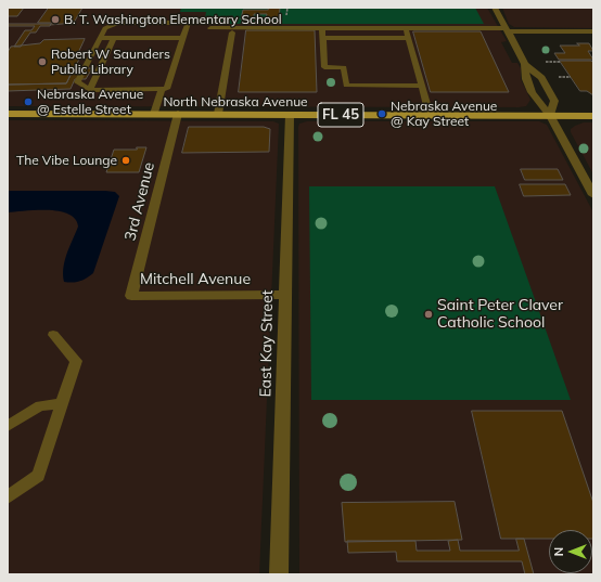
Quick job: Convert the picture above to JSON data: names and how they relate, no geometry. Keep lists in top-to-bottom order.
{
  "streets": {
    "main road": ["North Nebraska Avenue", "FL 45"],
    "street": ["3rd Avenue", "Mitchell Avenue", "East Kay Street"]
  },
  "crossings": [
    ["North Nebraska Avenue", "3rd Avenue"],
    ["North Nebraska Avenue", "East Kay Street"],
    ["3rd Avenue", "Mitchell Avenue"],
    ["Mitchell Avenue", "East Kay Street"]
  ],
  "places": [
    "B. T. Washington Elementary School",
    "Robert W Saunders Public Library",
    "Nebraska Avenue @ Estelle Street",
    "Nebraska Avenue @ Kay Street",
    "The Vibe Lounge",
    "Saint Peter Claver Catholic School"
  ],
  "north": "left"
}
